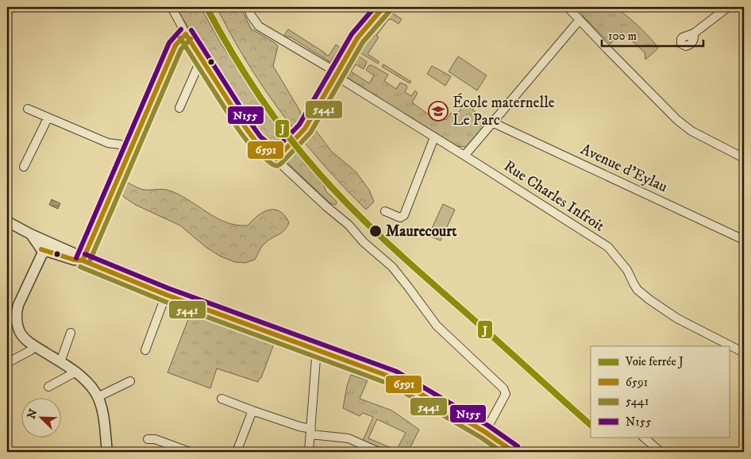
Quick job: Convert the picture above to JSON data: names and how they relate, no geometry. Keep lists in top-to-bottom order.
{
  "streets": {
    "street": ["Avenue d'Eylau", "Rue Charles Infroit"]
  },
  "places": {
    "school or university": ["École maternelle Le Parc"],
    "other": ["Maurecourt"]
  },
  "lines": [
    "rail line J",
    "transit line 6591",
    "transit line N155",
    "transit line 5441"
  ],
  "legend": [
    "Voie ferrée J",
    "6591",
    "5441",
    "N155"
  ],
  "scale_bar": "100 m",
  "north": "top left"
}
